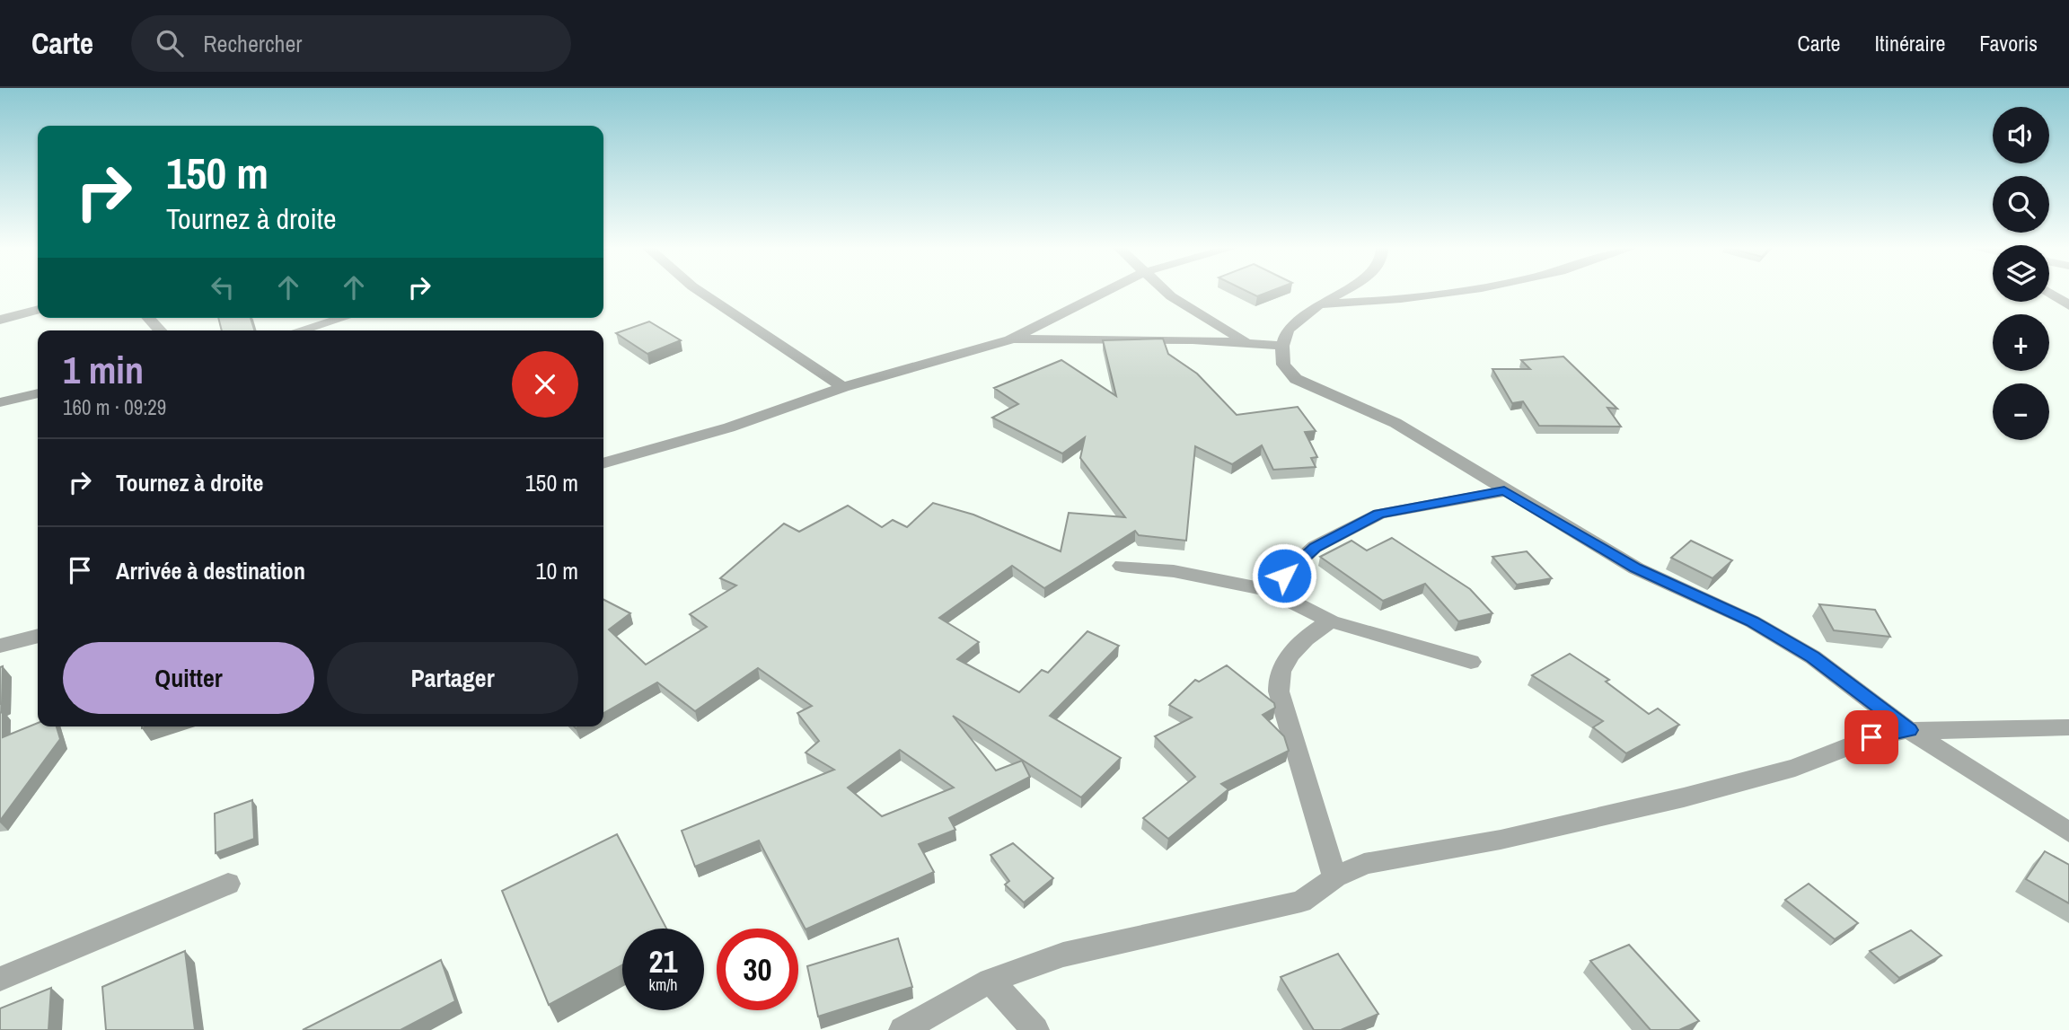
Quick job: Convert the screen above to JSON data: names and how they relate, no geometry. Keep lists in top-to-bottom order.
{
  "page": {
    "header": "Carte",
    "search": "Rechercher",
    "nav": ["Carte", "Itinéraire", "Favoris"],
    "map_buttons": ["+", "−"],
    "turn": ["150 m", "Tournez à droite"],
    "heading": ["1 min", "160 m · 09:29"],
    "list": [
      {
        "name": "Tournez à droite",
        "value": "150 m"
      },
      {
        "name": "Arrivée à destination",
        "value": "10 m"
      }
    ],
    "buttons": ["Quitter", "Partager"],
    "speed": "21 km/h",
    "limit": "30"
  }
}
